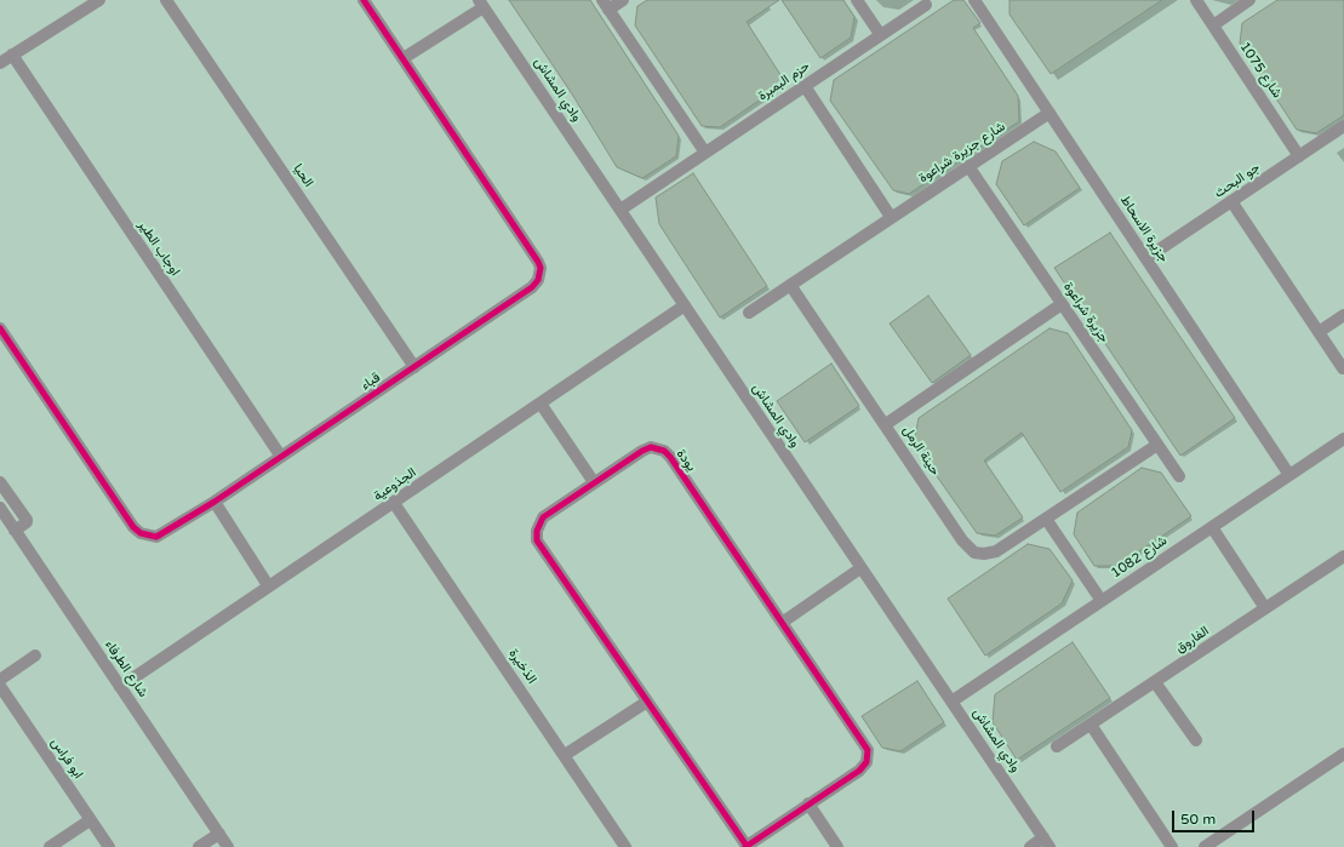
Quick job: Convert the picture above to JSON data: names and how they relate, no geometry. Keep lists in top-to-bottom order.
{
  "streets": {
    "street": [
      "شارع 1075",
      "حزم البمبرة",
      "وادي المشاش",
      "شارع جزيرة شراعوة",
      "الحيا",
      "جو البحث",
      "جزيرة الاسحاط",
      "اوجاب الطير",
      "جزيرة شراعوة",
      "قباء",
      "حينة الرمل",
      "يودة",
      "الجذوعية",
      "شارع 1082",
      "الفاروق",
      "الذخيرة",
      "شارع الطرفاء",
      "ابو فراس"
    ]
  },
  "crossings": [
    ["شارع 1075", "جو البحث"],
    ["حزم البمبرة", "وادي المشاش"],
    ["وادي المشاش", "الجذوعية"],
    ["وادي المشاش", "شارع 1082"],
    ["شارع جزيرة شراعوة", "جزيرة الاسحاط"],
    ["شارع جزيرة شراعوة", "جزيرة شراعوة"],
    ["الحيا", "قباء"],
    ["جو البحث", "جزيرة الاسحاط"],
    ["جزيرة الاسحاط", "شارع 1082"],
    ["اوجاب الطير", "قباء"],
    ["جزيرة شراعوة", "حينة الرمل"],
    ["الجذوعية", "الذخيرة"],
    ["الجذوعية", "شارع الطرفاء"]
  ],
  "scale_bar": "50 m"
}
